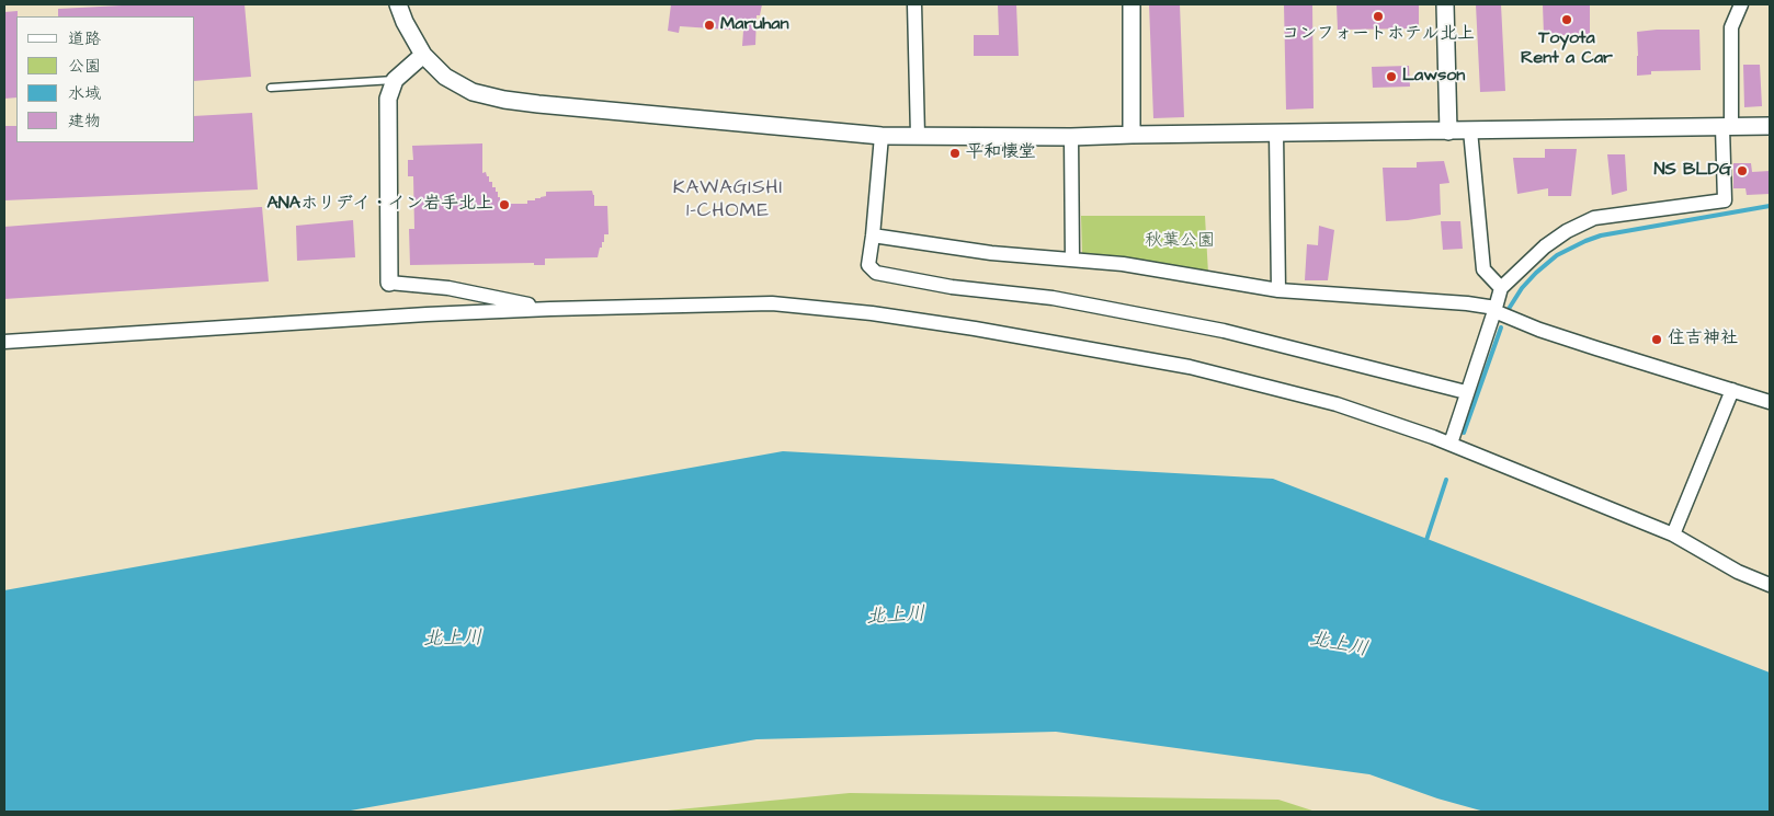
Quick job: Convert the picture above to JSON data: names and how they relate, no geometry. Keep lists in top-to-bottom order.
{
  "districts": ["KAWAGISHI 1-CHOME"],
  "water": ["北上川"],
  "parks": ["秋葉公園"],
  "places": [
    "コンフォートホテル北上",
    "Toyota Rent a Car",
    "Maruhan",
    "Lawson",
    "平和懐堂",
    "NS BLDG",
    "ANAホリデイ・イン岩手北上",
    "住吉神社"
  ],
  "legend": [
    "道路",
    "公園",
    "水域",
    "建物"
  ]
}
